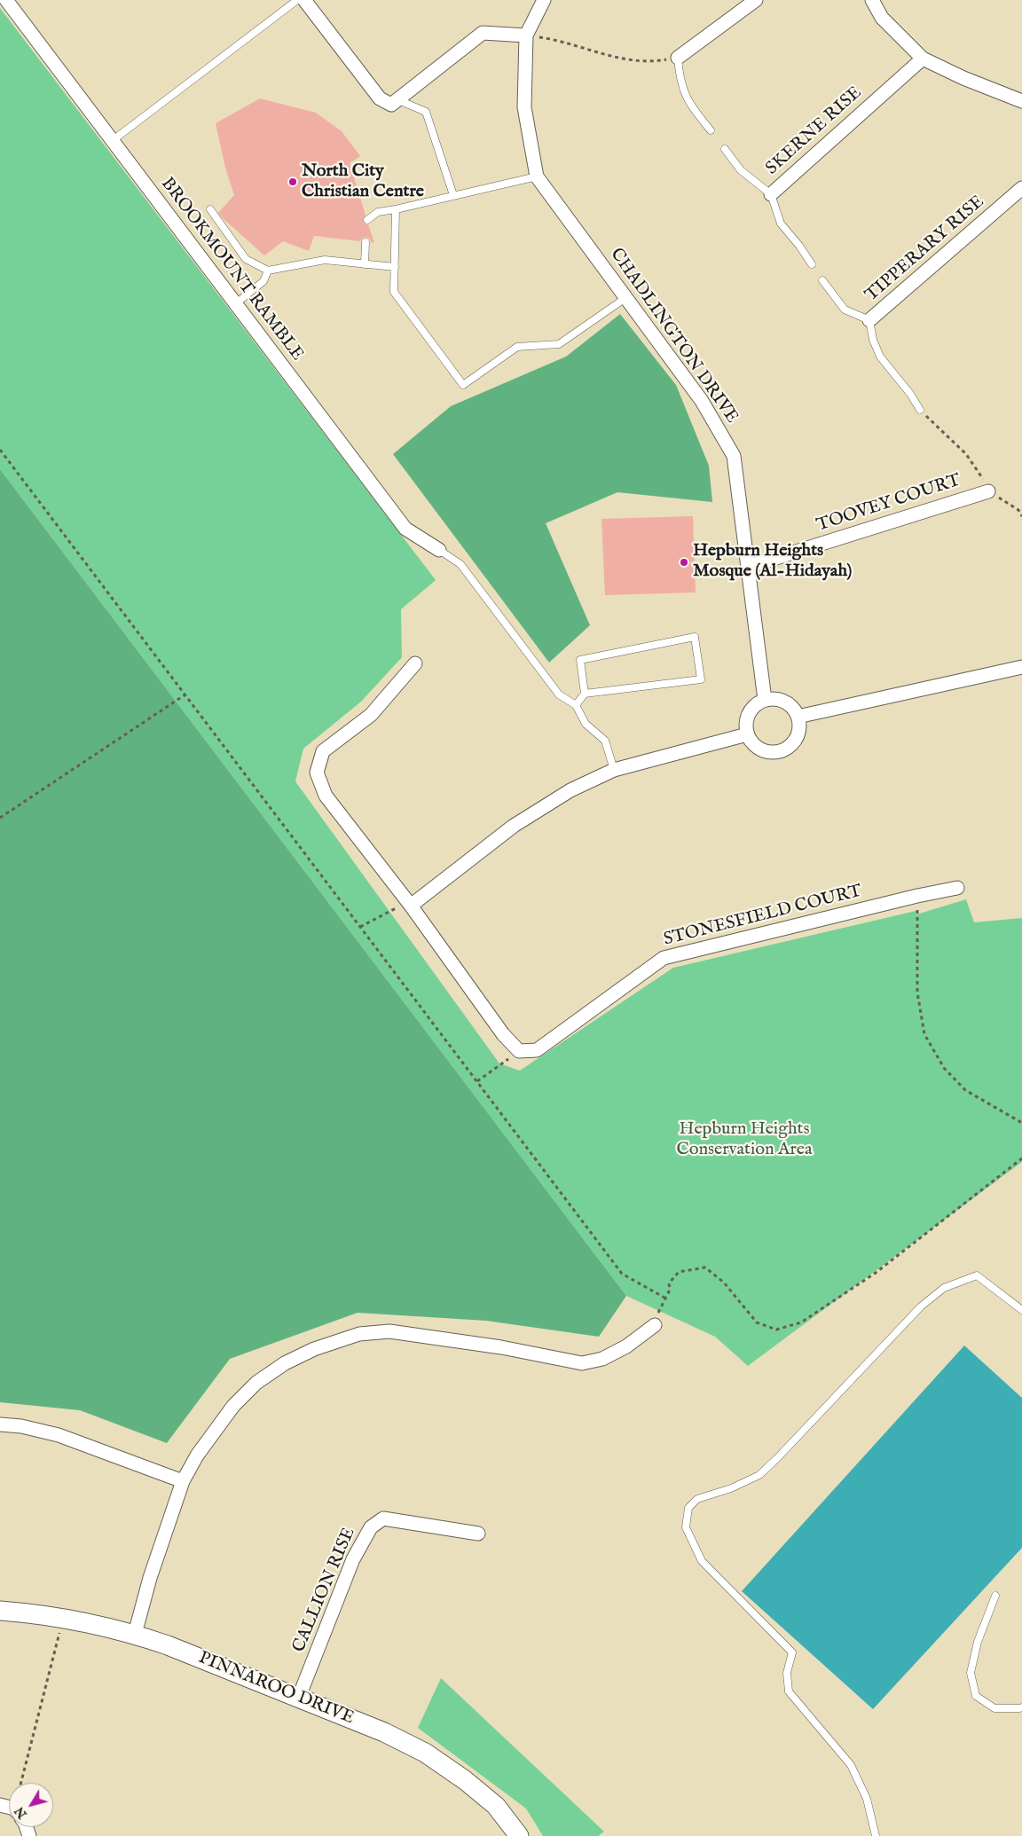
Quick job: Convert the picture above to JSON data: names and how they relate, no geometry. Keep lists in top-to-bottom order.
{
  "streets": {
    "street": [
      "SKERNE RISE",
      "TIPPERARY RISE",
      "BROOKMOUNT RAMBLE",
      "CHADLINGTON DRIVE",
      "TOOVEY COURT",
      "STONESFIELD COURT",
      "CALLION RISE",
      "PINNAROO DRIVE"
    ]
  },
  "crossings": [
    ["CHADLINGTON DRIVE", "TOOVEY COURT"],
    ["CALLION RISE", "PINNAROO DRIVE"]
  ],
  "parks": ["Hepburn Heights Conservation Area"],
  "places": ["North City Christian Centre", "Hepburn Heights Mosque (Al-Hidayah)"],
  "north": "bottom left"
}
